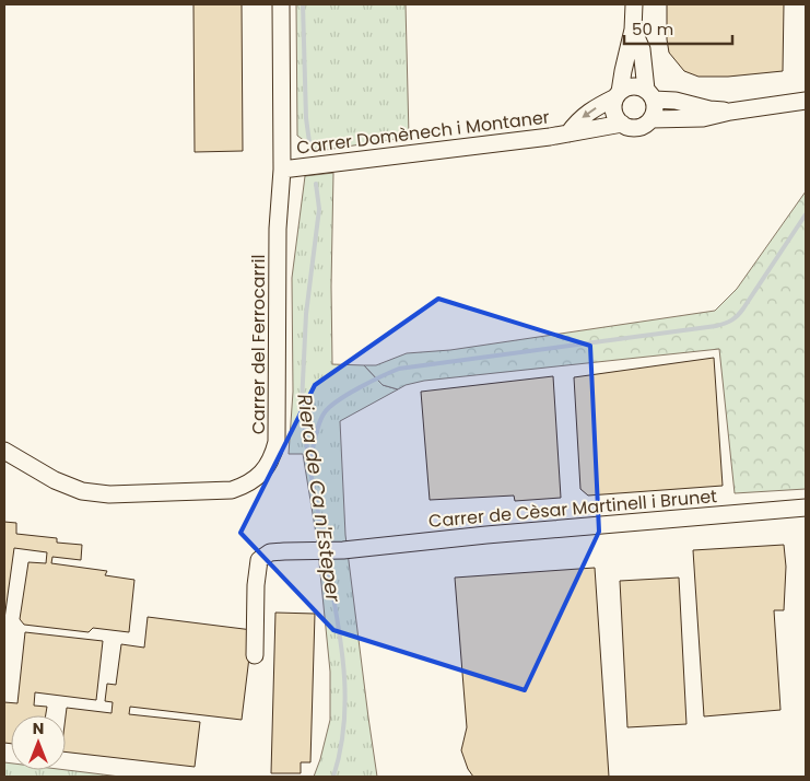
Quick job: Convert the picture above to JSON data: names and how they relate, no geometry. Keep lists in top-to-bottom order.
{
  "streets": {
    "street": ["Carrer Domènech i Montaner", "Carrer del Ferrocarril", "Carrer de Cèsar Martinell i Brunet"]
  },
  "crossings": [
    ["Carrer Domènech i Montaner", "Carrer del Ferrocarril"]
  ],
  "water": ["Riera de Ca n'Esteper"],
  "scale_bar": "50 m",
  "north": "top"
}
